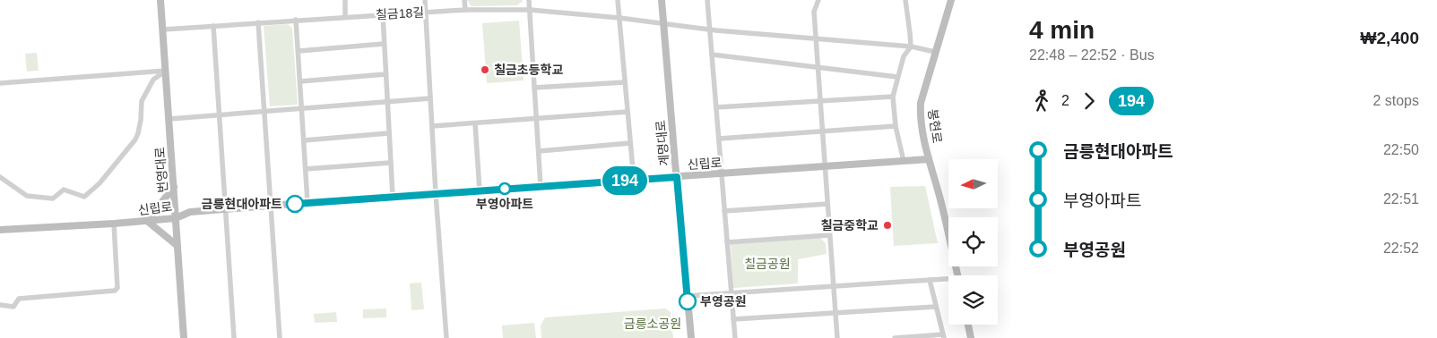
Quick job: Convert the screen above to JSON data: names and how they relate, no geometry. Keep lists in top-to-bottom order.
{
  "streets": {
    "street": [
      "칠금18길",
      "봉현로",
      "계명대로",
      "신립로",
      "번영대로"
    ]
  },
  "crossings": [
    ["칠금18길", "봉현로"],
    ["칠금18길", "계명대로"],
    ["칠금18길", "번영대로"],
    ["봉현로", "신립로"],
    ["계명대로", "신립로"],
    ["신립로", "번영대로"]
  ],
  "parks": ["칠금공원", "금릉소공원"],
  "places": [
    "칠금초등학교",
    "부영아파트",
    "금릉현대아파트",
    "칠금중학교",
    "부영공원"
  ],
  "lines": ["bus line 194"],
  "north": "left",
  "page": {
    "on_map": "194",
    "heading": ["4 min", "22:48 – 22:52 · Bus", "₩2,400"],
    "legs": ["2", "194", "2 stops"],
    "list": [
      {
        "name": "금릉현대아파트",
        "value": "22:50"
      },
      {
        "name": "부영아파트",
        "value": "22:51"
      },
      {
        "name": "부영공원",
        "value": "22:52"
      }
    ]
  }
}
